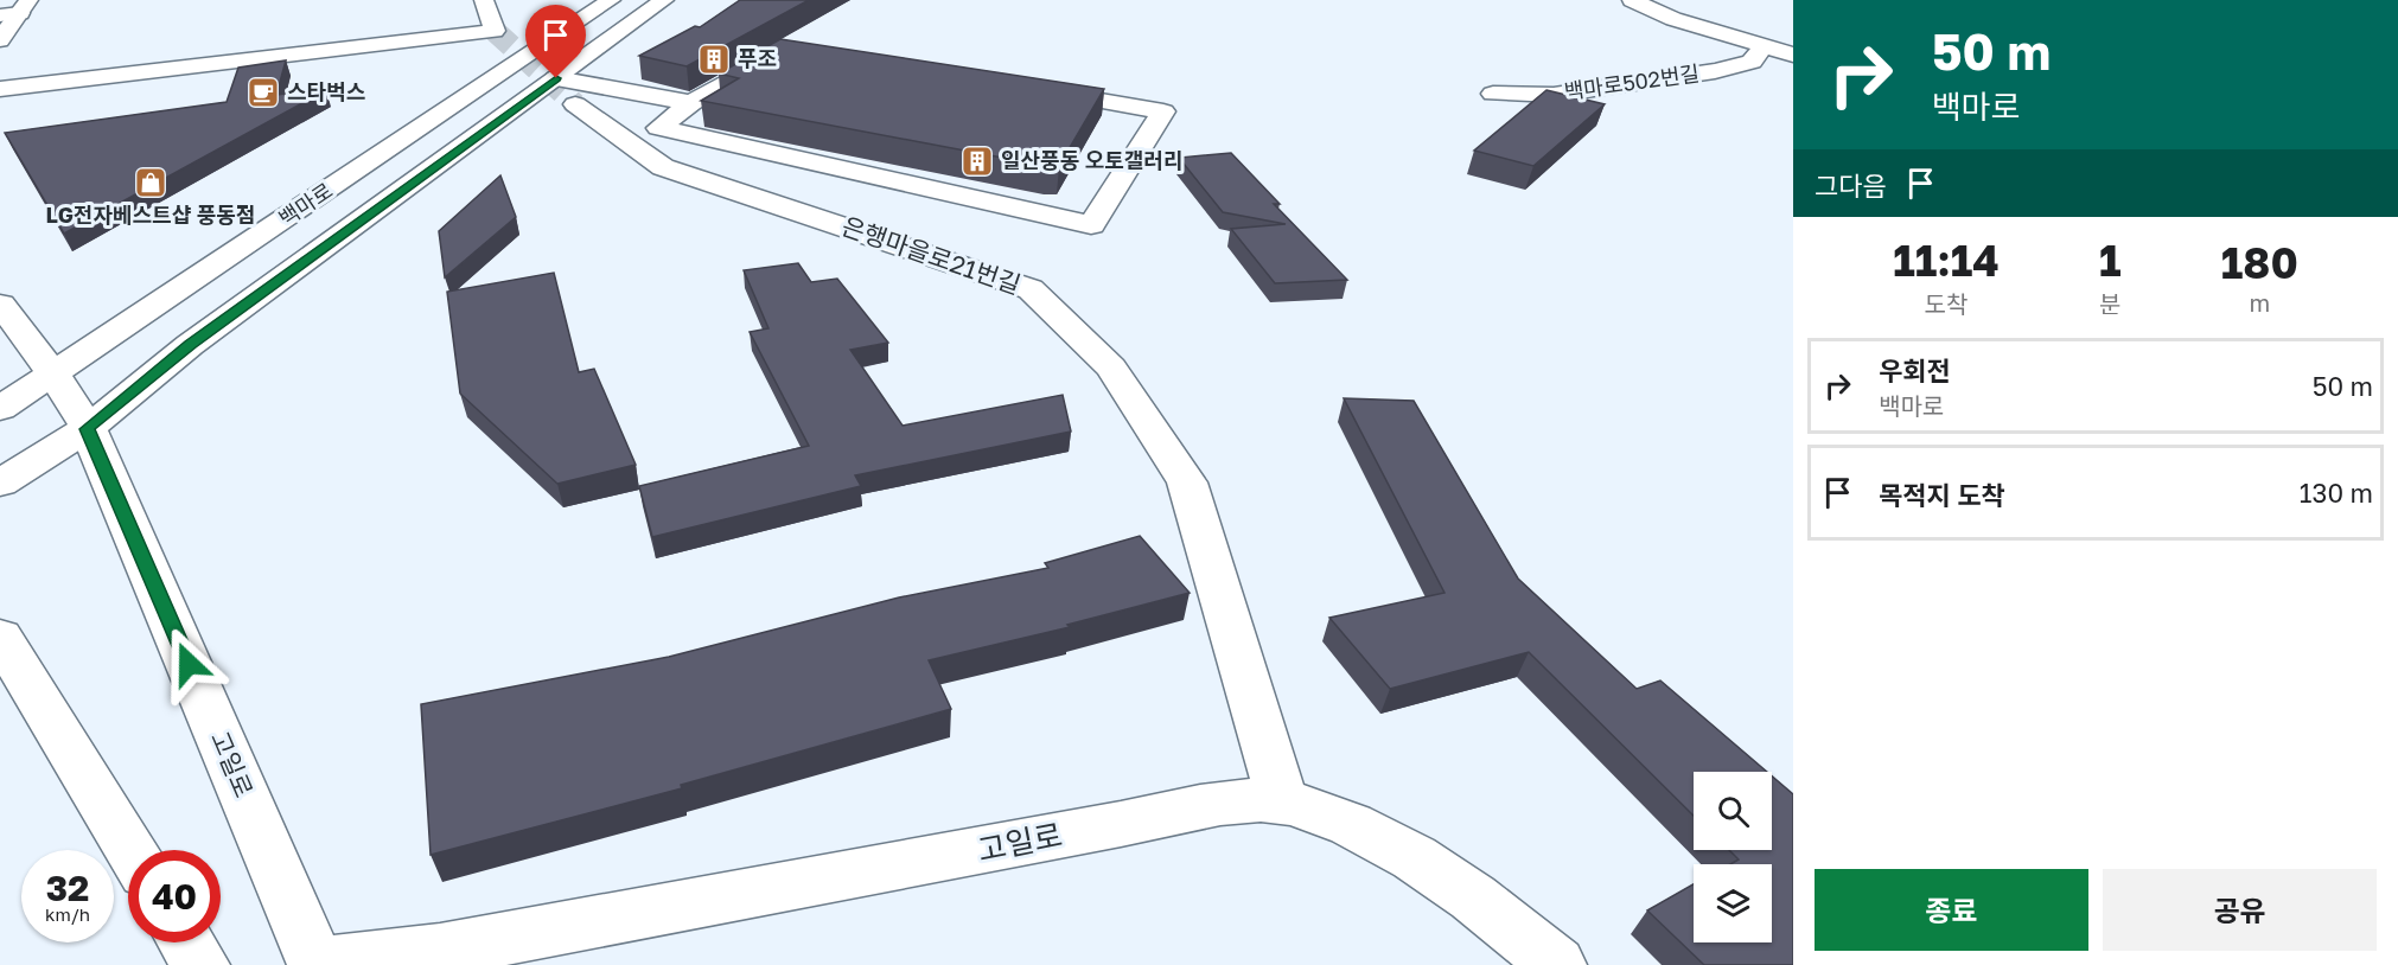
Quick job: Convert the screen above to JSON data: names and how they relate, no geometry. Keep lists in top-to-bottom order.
{
  "streets": {
    "street": [
      "백마로502번길",
      "백마로",
      "은행마을로21번길",
      "고일로"
    ]
  },
  "crossings": [
    ["백마로", "은행마을로21번길"],
    ["백마로", "고일로"],
    ["은행마을로21번길", "고일로"]
  ],
  "places": {
    "building": ["푸조", "일산풍동 오토갤러리"],
    "cafe": ["스타벅스"],
    "shop": ["LG전자베스트샵 풍동점"]
  },
  "page": {
    "turn": ["50 m", "백마로"],
    "then": "그다음",
    "eta": [
      "11:14",
      "도착",
      "1",
      "분",
      "180",
      "m"
    ],
    "list": [
      {
        "name": "우회전",
        "note": "백마로",
        "value": "50 m"
      },
      {
        "name": "목적지 도착",
        "value": "130 m"
      }
    ],
    "speed": "32 km/h",
    "limit": "40",
    "buttons": ["종료", "공유"]
  }
}
